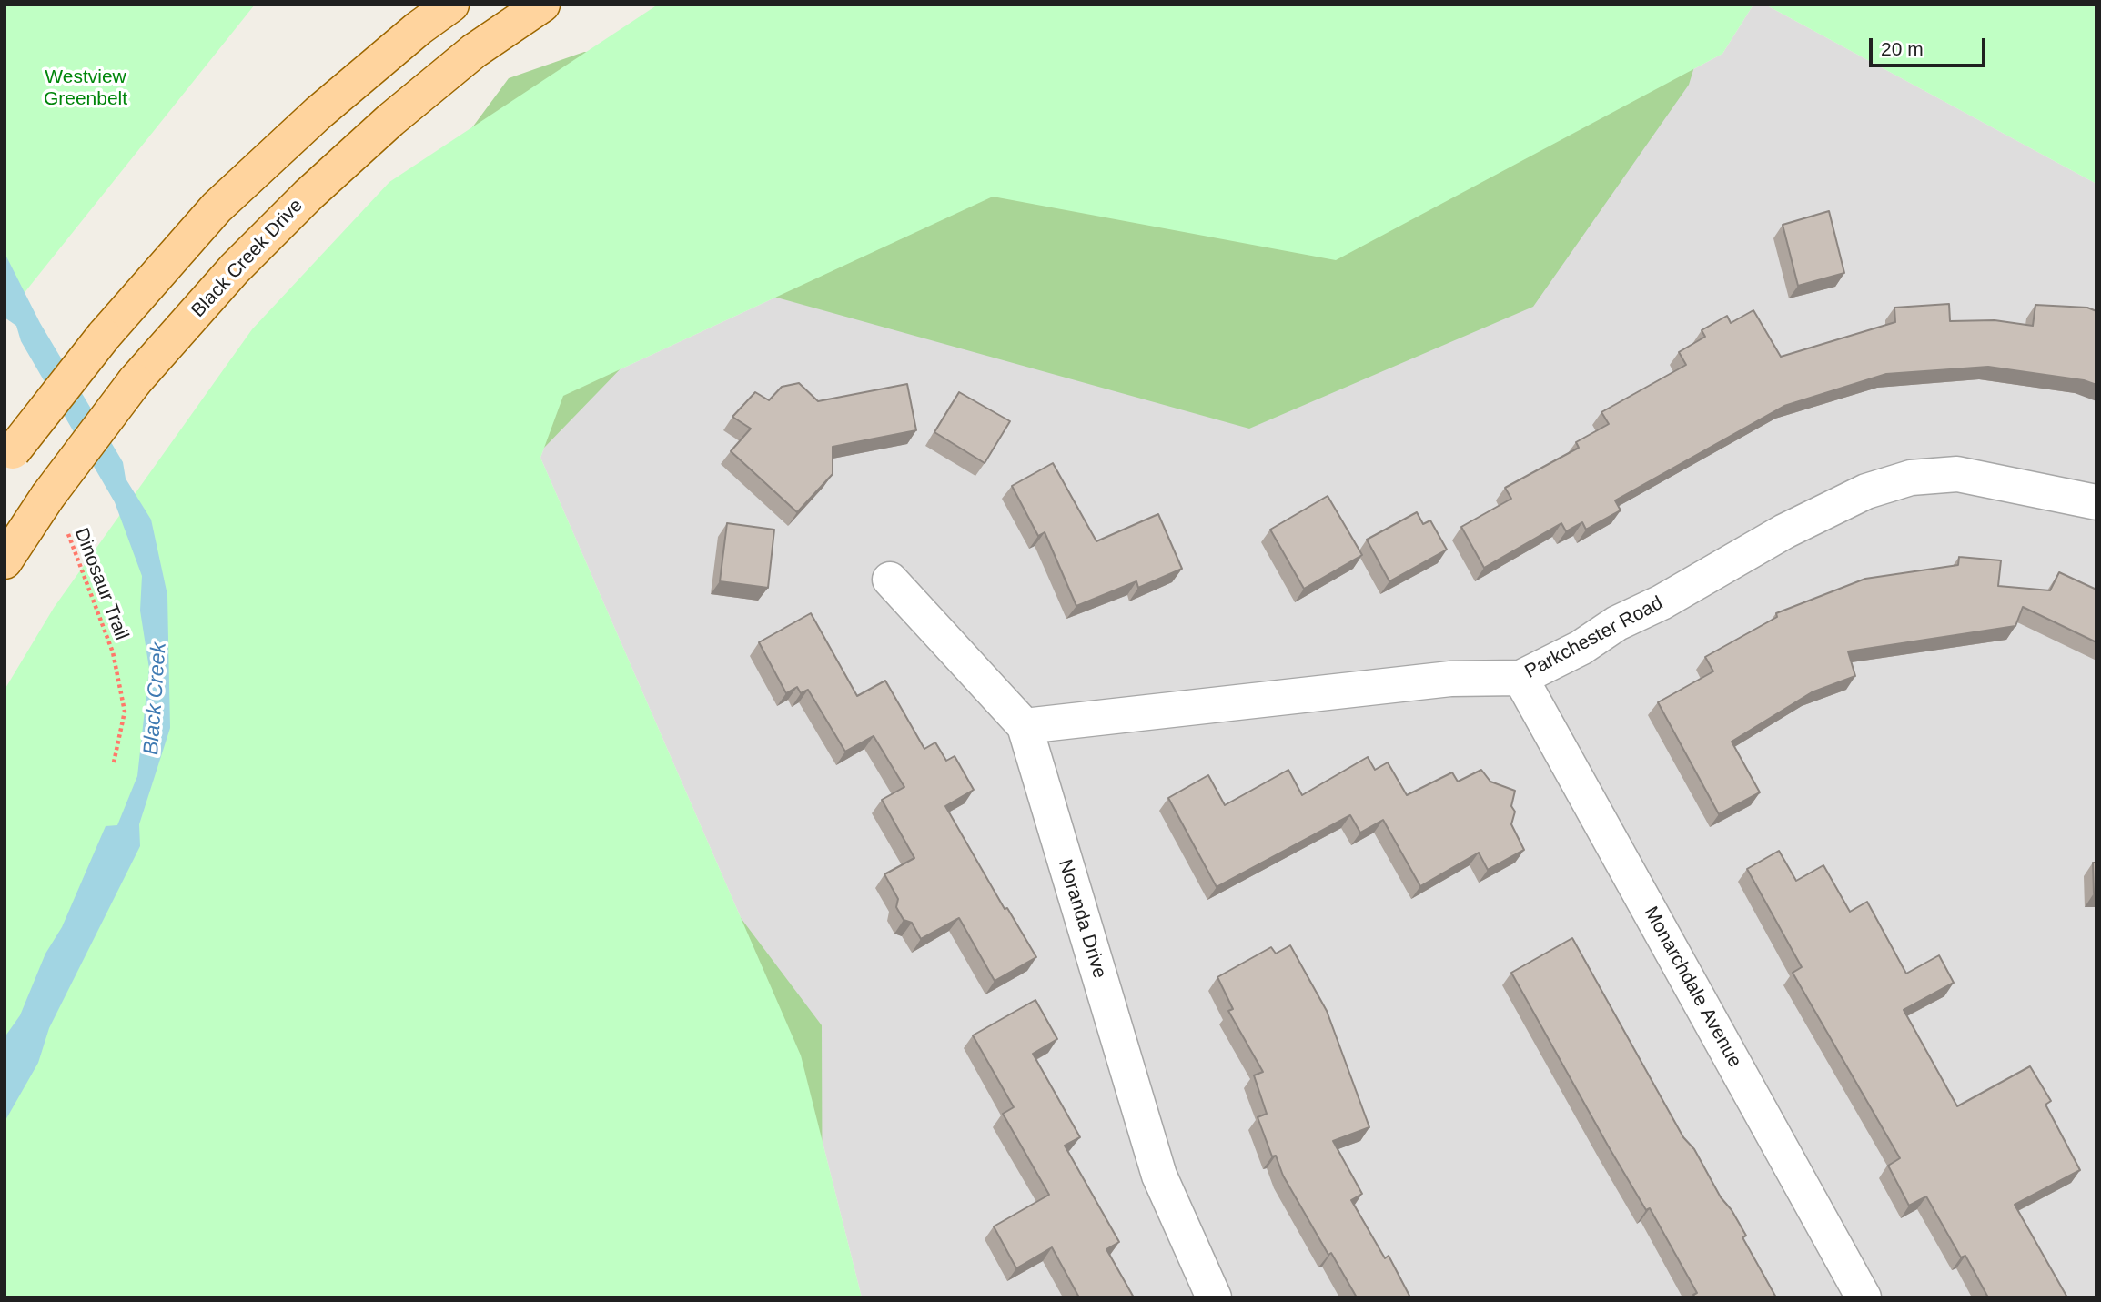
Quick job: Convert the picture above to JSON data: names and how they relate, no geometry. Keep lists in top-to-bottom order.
{
  "streets": {
    "main road": ["Black Creek Drive"],
    "street": ["Parkchester Road", "Noranda Drive", "Monarchdale Avenue"],
    "path": ["Dinosaur Trail"]
  },
  "crossings": [
    ["Parkchester Road", "Noranda Drive"],
    ["Parkchester Road", "Monarchdale Avenue"]
  ],
  "water": ["Black Creek"],
  "parks": ["Westview Greenbelt"],
  "scale_bar": "20 m"
}
